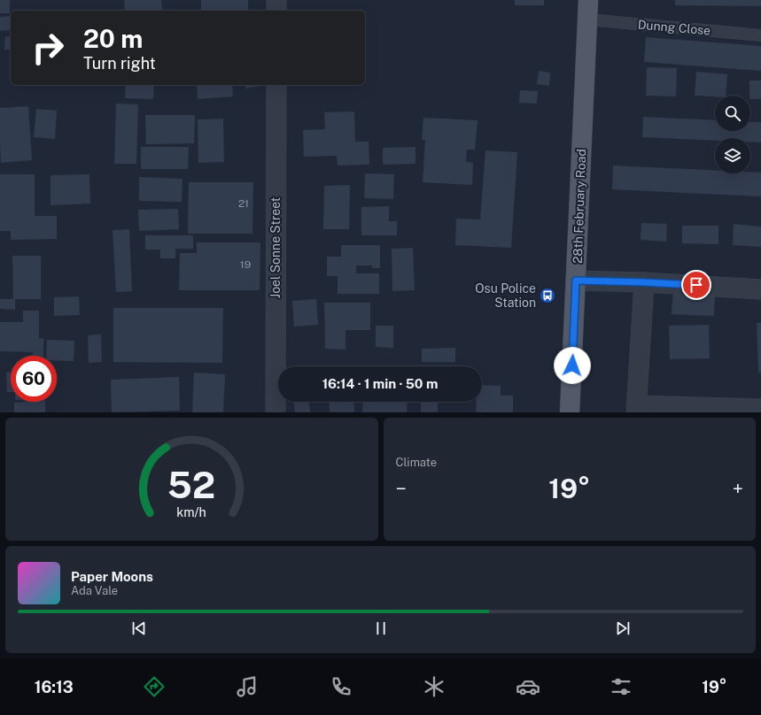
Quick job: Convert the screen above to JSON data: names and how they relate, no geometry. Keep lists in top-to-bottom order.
{
  "streets": {
    "main road": ["28th February Road"],
    "street": ["Joel Sonne Street"],
    "lane": ["Dunng Close"]
  },
  "crossings": [
    ["Dunng Close", "28th February Road"]
  ],
  "places": {
    "bus stop": ["Osu Police Station"]
  },
  "house_numbers": ["21", "19"],
  "page": {
    "turn": ["20 m", "Turn right"],
    "limit": "60",
    "trip": "16:14 · 1 min · 50 m",
    "tile": "Climate",
    "heat": ["−", "19°", "+"],
    "song": ["Paper Moons", "Ada Vale"],
    "tabs": ["16:13", "19°"],
    "gauge": ["52", "km/h"]
  }
}
